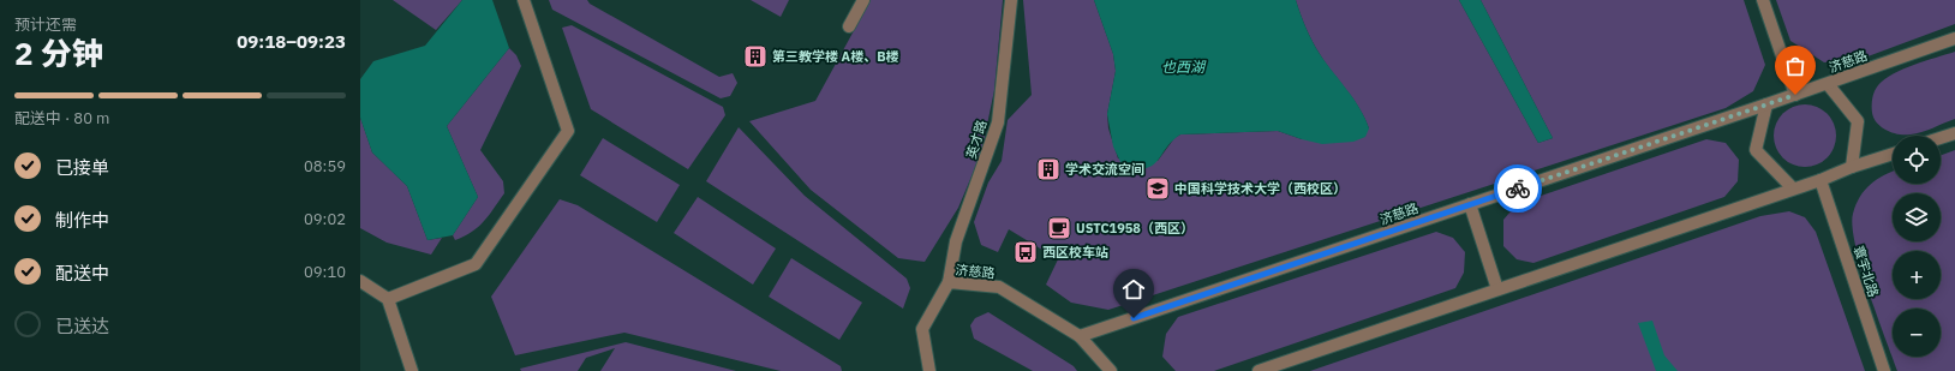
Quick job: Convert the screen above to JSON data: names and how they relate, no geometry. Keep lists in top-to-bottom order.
{
  "streets": {
    "street": ["济慈路", "英才路", "寰宇北路"]
  },
  "crossings": [
    ["济慈路", "英才路"],
    ["济慈路", "寰宇北路"]
  ],
  "water": ["也西湖"],
  "places": {
    "building": ["第三教学楼 A楼、B楼", "学术交流空间"],
    "school or university": ["中国科学技术大学（西校区）"],
    "cafe": ["USTC1958（西区）"],
    "bus stop": ["西区校车站"]
  },
  "page": {
    "heading": ["2 分钟", "预计还需", "09:18–09:23"],
    "bar": "配送中 · 80 m",
    "map_buttons": ["+", "−"],
    "list": [
      ["已接单", "08:59"],
      ["制作中", "09:02"],
      ["配送中", "09:10"],
      "已送达"
    ]
  }
}
